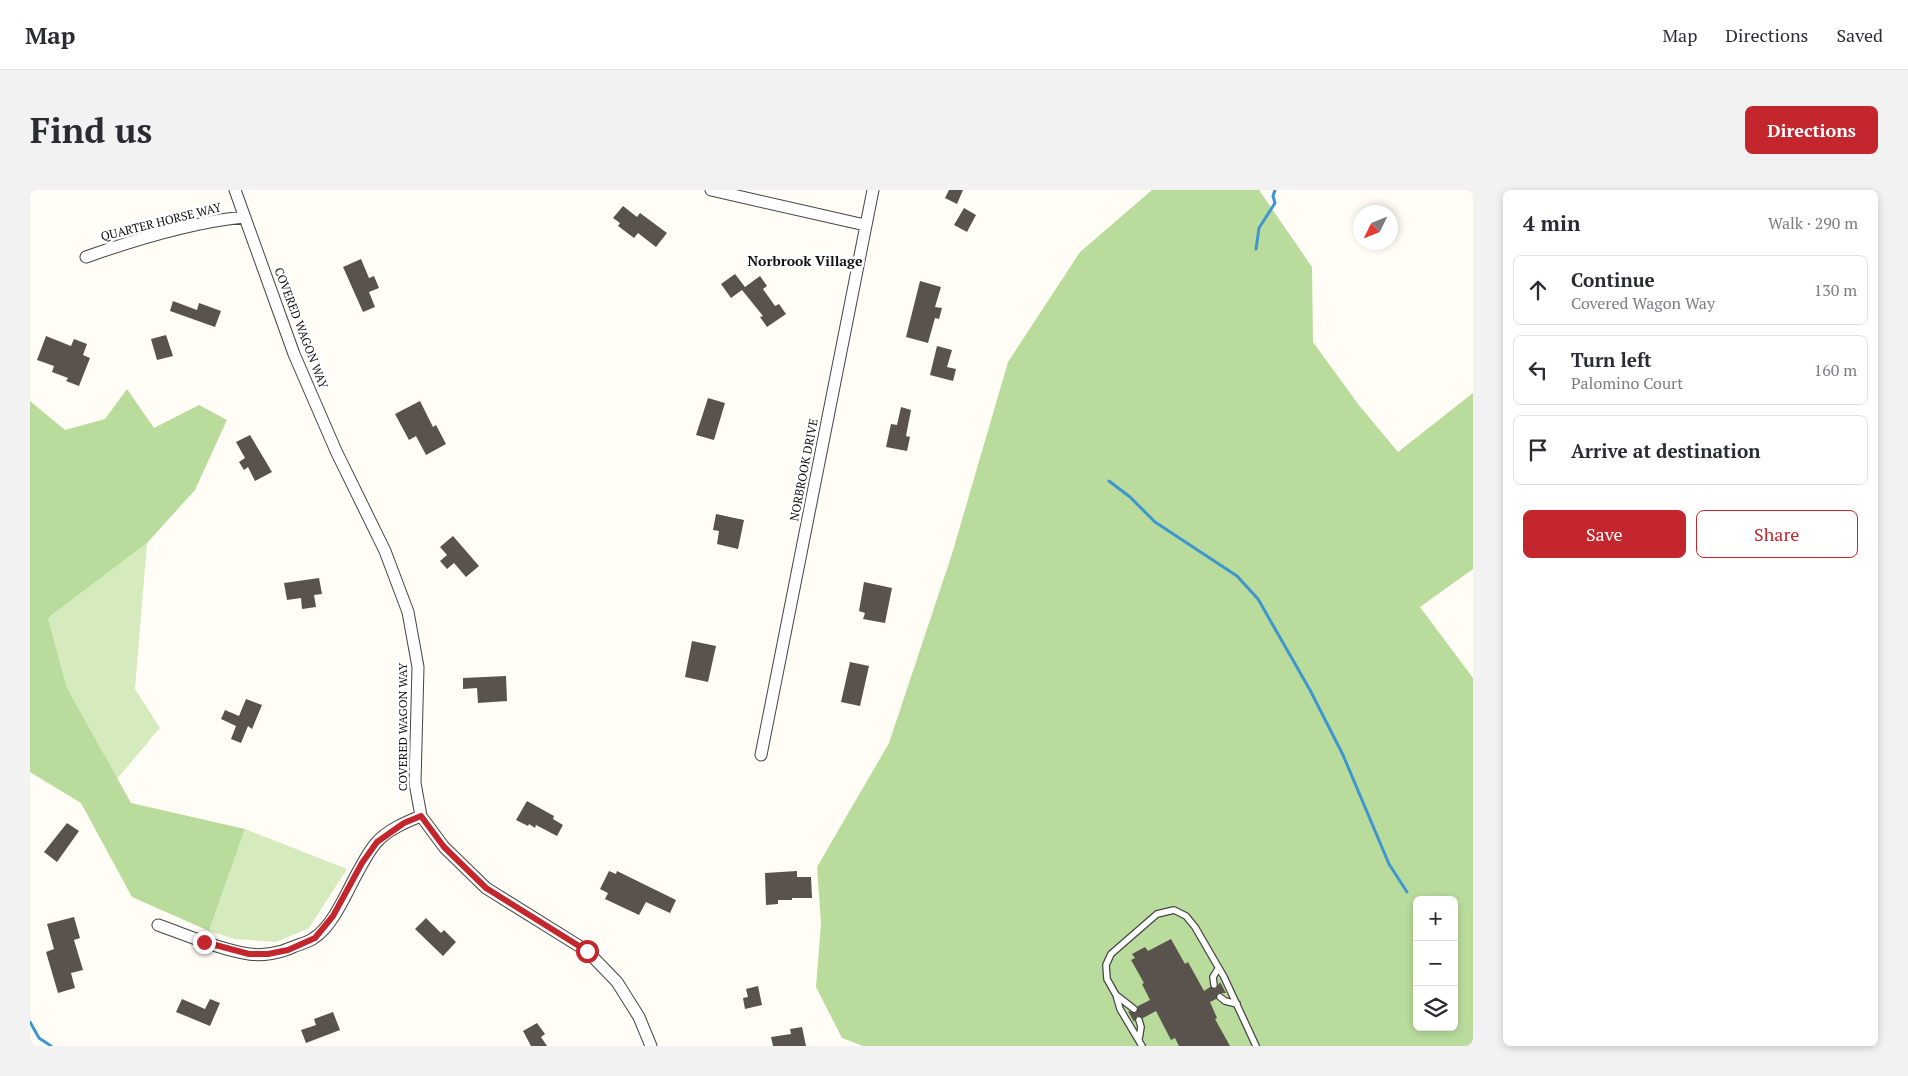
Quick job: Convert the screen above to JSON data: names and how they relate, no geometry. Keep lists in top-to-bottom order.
{
  "streets": {
    "street": ["QUARTER HORSE WAY", "COVERED WAGON WAY", "NORBROOK DRIVE"]
  },
  "crossings": [
    ["QUARTER HORSE WAY", "COVERED WAGON WAY"]
  ],
  "districts": ["Norbrook Village"],
  "north": "bottom left",
  "page": {
    "header": "Map",
    "nav": ["Map", "Directions", "Saved"],
    "buttons": [
      "Directions",
      ["Save", "Share"]
    ],
    "title": "Find us",
    "heading": ["4 min", "Walk · 290 m"],
    "list": [
      ["Continue", "Covered Wagon Way", "130 m"],
      ["Turn left", "Palomino Court", "160 m"],
      "Arrive at destination"
    ],
    "map_buttons": ["+", "−"]
  }
}
